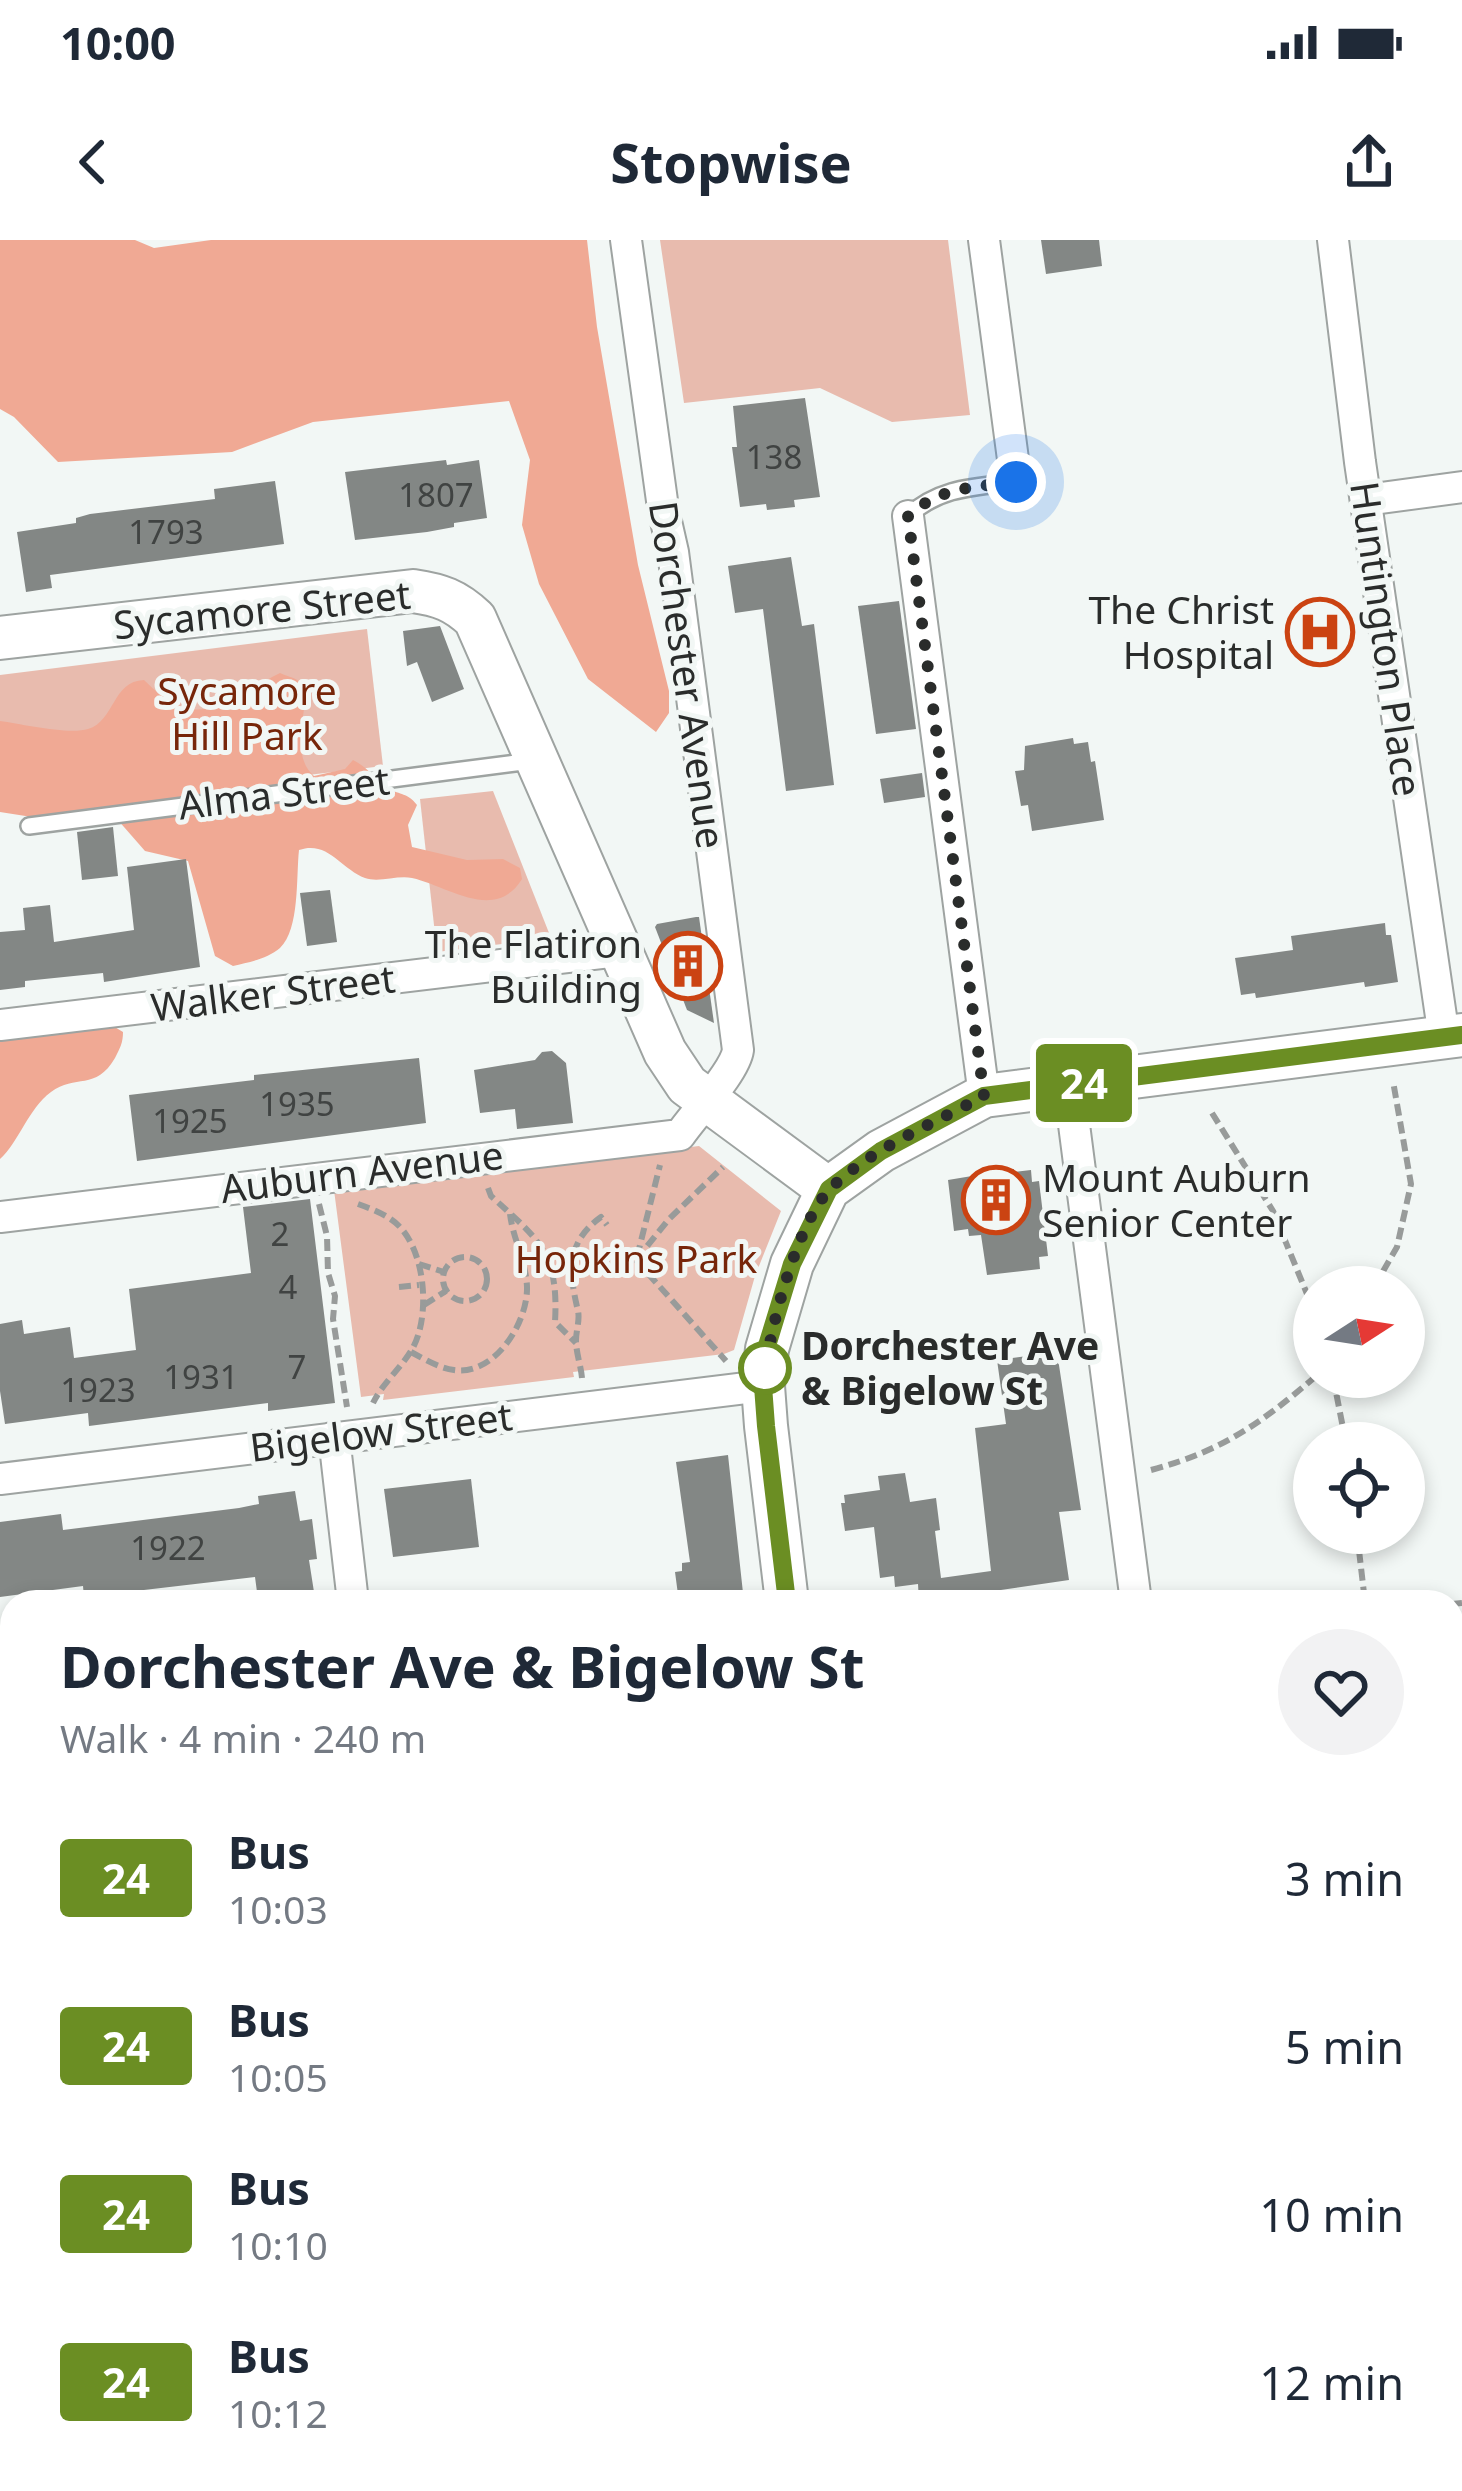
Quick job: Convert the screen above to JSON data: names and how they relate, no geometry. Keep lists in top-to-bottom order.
{
  "streets": {
    "main road": ["Sycamore Street"],
    "street": [
      "Huntington Place",
      "Dorchester Avenue",
      "Walker Street",
      "Auburn Avenue",
      "Bigelow Street"
    ],
    "lane": ["Alma Street"]
  },
  "crossings": [
    ["Sycamore Street", "Dorchester Avenue"],
    ["Sycamore Street", "Alma Street"],
    ["Sycamore Street", "Walker Street"],
    ["Sycamore Street", "Auburn Avenue"],
    ["Dorchester Avenue", "Auburn Avenue"]
  ],
  "parks": ["Sycamore Hill Park", "Hopkins Park"],
  "places": {
    "hospital": ["The Christ Hospital"],
    "building": ["The Flatiron Building", "Mount Auburn Senior Center"],
    "other": ["Dorchester Ave & Bigelow St"]
  },
  "lines": ["bus line 24"],
  "house_numbers": [
    "138",
    "1807",
    "1793",
    "1935",
    "1925",
    "2",
    "4",
    "7",
    "1931",
    "1923",
    "1922"
  ],
  "north": "right",
  "page": {
    "status": "10:00",
    "header": "Stopwise",
    "on_map": "24",
    "heading": ["Dorchester Ave & Bigelow St", "Walk · 4 min · 240 m"],
    "list": [
      {
        "mark": "24",
        "name": "Bus",
        "note": "10:03",
        "value": "3 min"
      },
      {
        "mark": "24",
        "name": "Bus",
        "note": "10:05",
        "value": "5 min"
      },
      {
        "mark": "24",
        "name": "Bus",
        "note": "10:10",
        "value": "10 min"
      },
      {
        "mark": "24",
        "name": "Bus",
        "note": "10:12",
        "value": "12 min"
      }
    ]
  }
}
